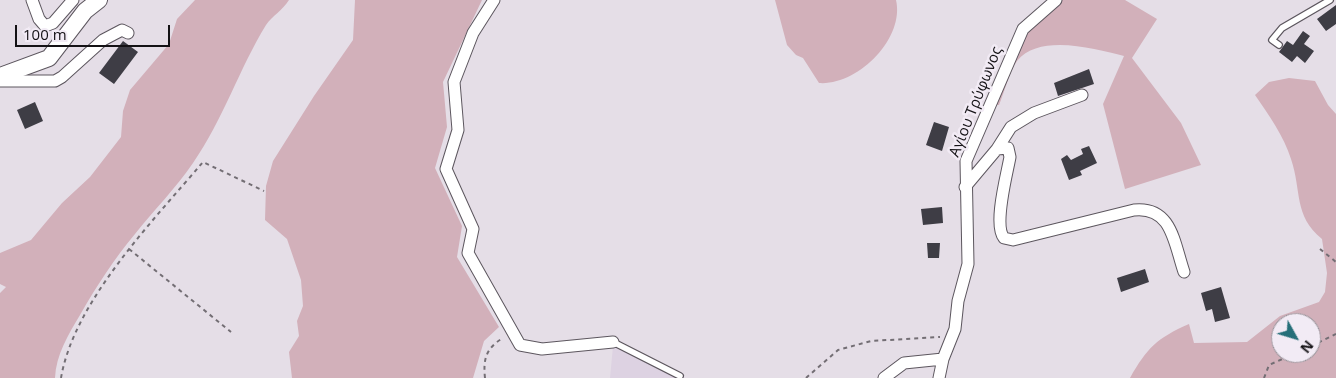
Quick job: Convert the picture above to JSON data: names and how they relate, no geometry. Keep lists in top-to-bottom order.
{
  "streets": {
    "street": ["Αγίου Τρύφωνος"]
  },
  "scale_bar": "100 m",
  "north": "bottom right"
}
